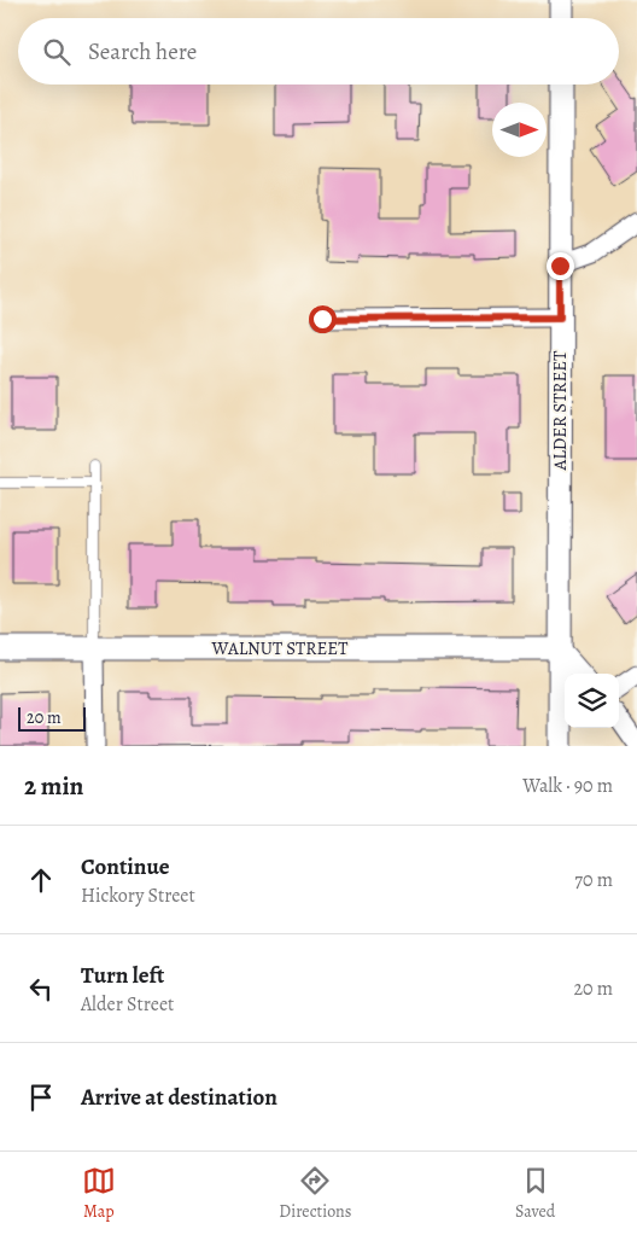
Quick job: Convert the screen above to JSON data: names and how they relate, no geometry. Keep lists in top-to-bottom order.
{
  "streets": {
    "street": ["ALDER STREET", "WALNUT STREET"]
  },
  "crossings": [
    ["ALDER STREET", "WALNUT STREET"]
  ],
  "scale_bar": "20 m",
  "north": "right",
  "page": {
    "search": "Search here",
    "scale": "20 m",
    "heading": ["2 min", "Walk · 90 m"],
    "list": [
      ["Continue", "Hickory Street", "70 m"],
      ["Turn left", "Alder Street", "20 m"],
      "Arrive at destination"
    ],
    "nav": ["Map", "Directions", "Saved"]
  }
}
